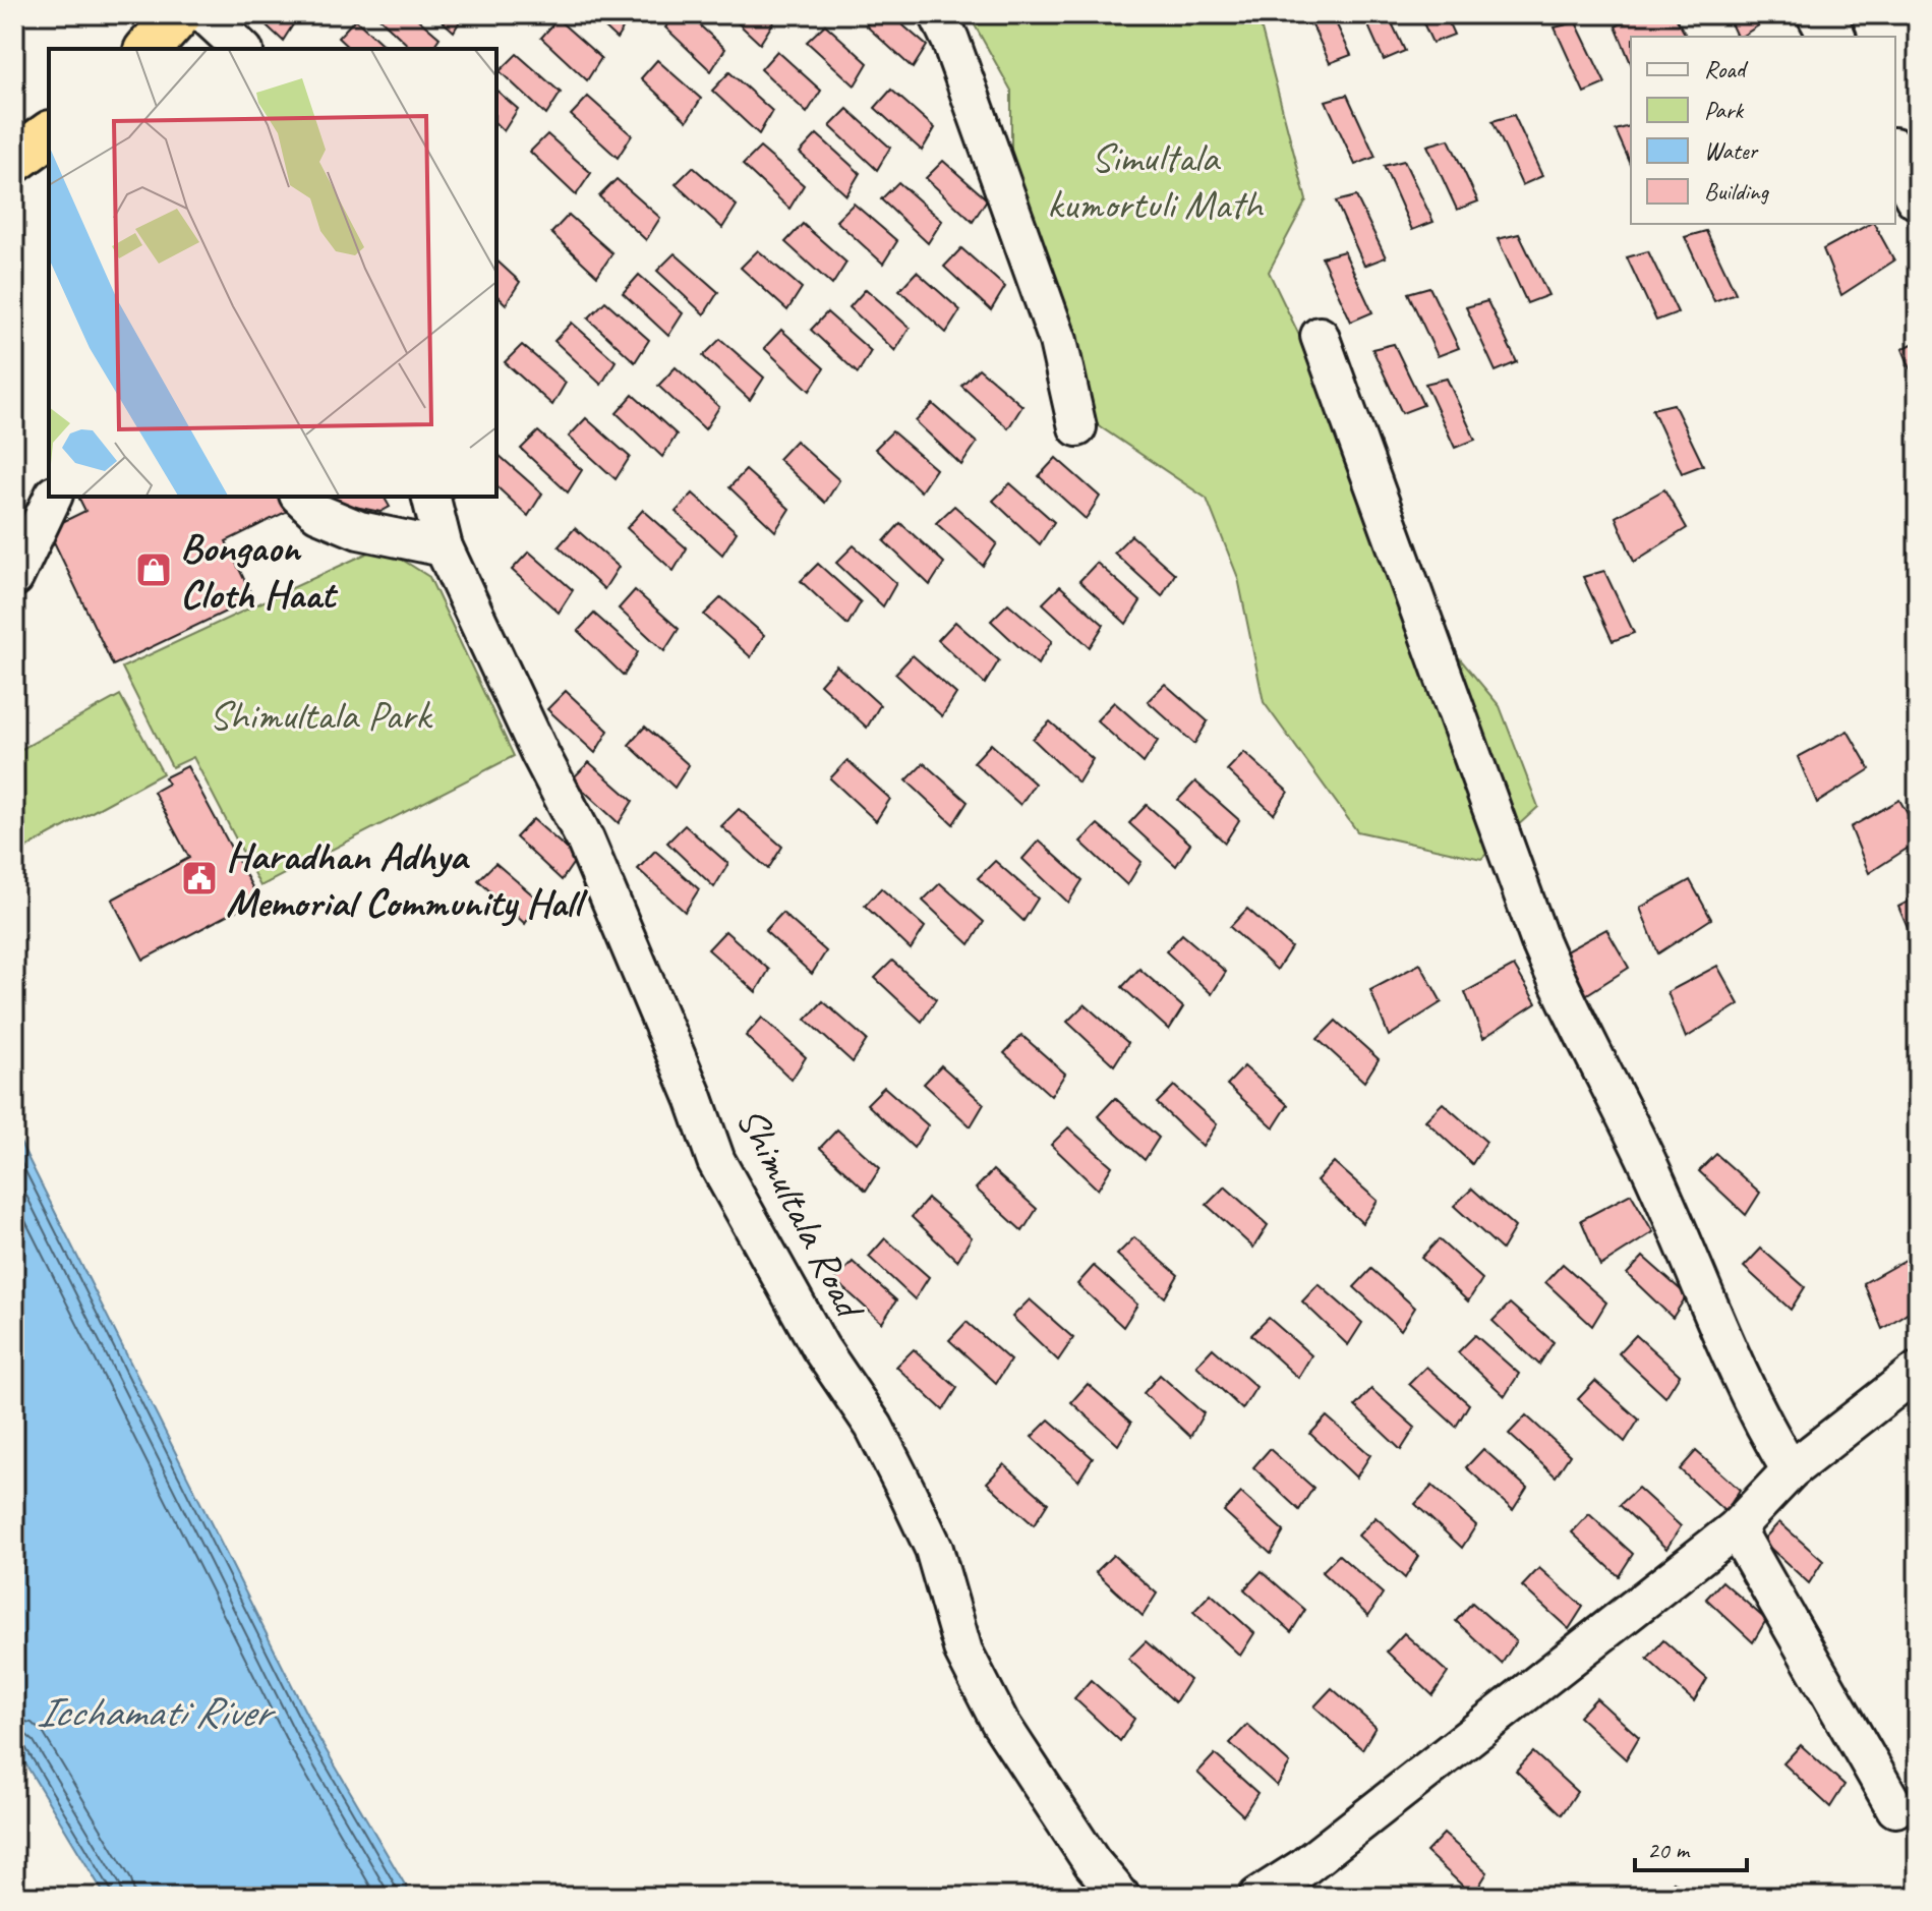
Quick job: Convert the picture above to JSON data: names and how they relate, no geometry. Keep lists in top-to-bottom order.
{
  "streets": {
    "street": ["Shimultala Road"]
  },
  "water": ["Icchamati River"],
  "parks": ["Simultala kumortuli Math", "Shimultala Park"],
  "places": {
    "shop": ["Bongaon Cloth Haat"],
    "public building": ["Haradhan Adhya Memorial Community Hall"]
  },
  "legend": [
    "Road",
    "Park",
    "Water",
    "Building"
  ],
  "scale_bar": "20 m"
}
